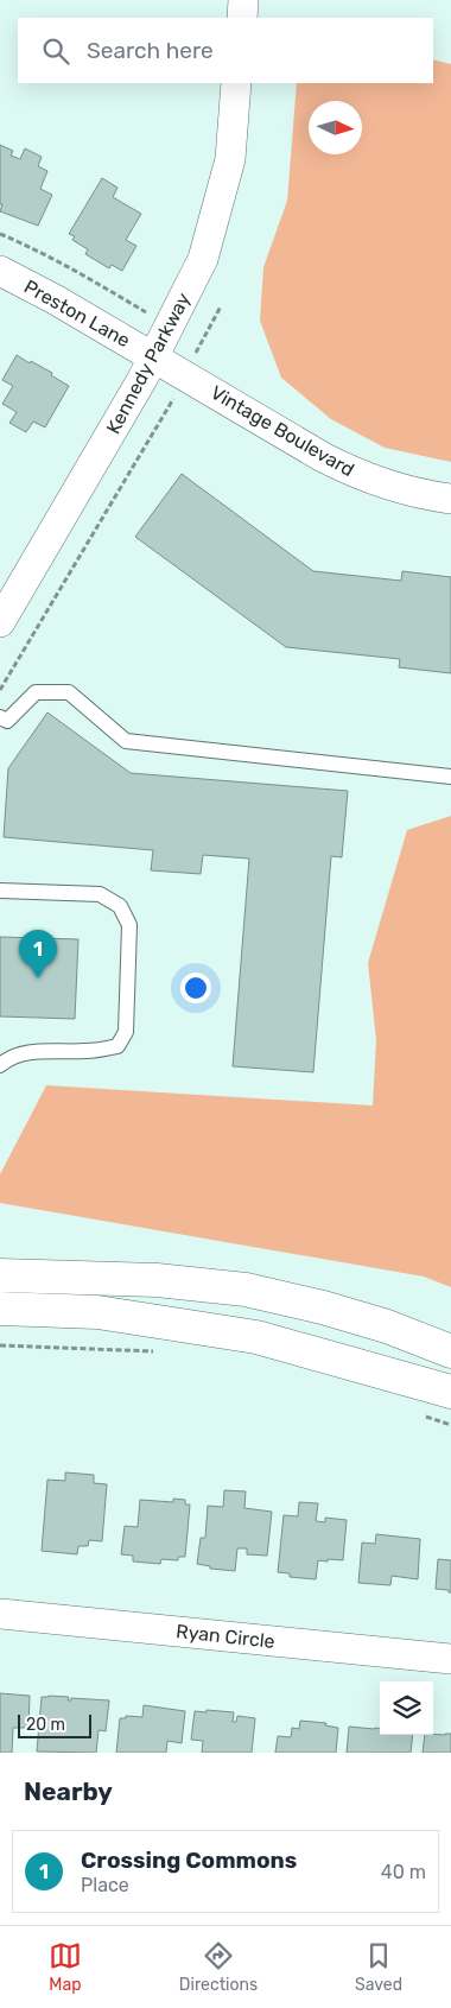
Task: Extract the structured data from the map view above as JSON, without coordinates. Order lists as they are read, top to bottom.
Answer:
{
  "streets": {
    "street": [
      "Preston Lane",
      "Kennedy Parkway",
      "Vintage Boulevard",
      "Ryan Circle"
    ]
  },
  "crossings": [
    ["Preston Lane", "Kennedy Parkway"],
    ["Preston Lane", "Vintage Boulevard"],
    ["Kennedy Parkway", "Vintage Boulevard"]
  ],
  "scale_bar": "20 m",
  "north": "right",
  "page": {
    "search": "Search here",
    "pins": "1",
    "scale": "20 m",
    "heading": "Nearby",
    "list": [
      {
        "mark": "1",
        "name": "Crossing Commons",
        "note": "Place",
        "value": "40 m"
      }
    ],
    "nav": ["Map", "Directions", "Saved"]
  }
}
